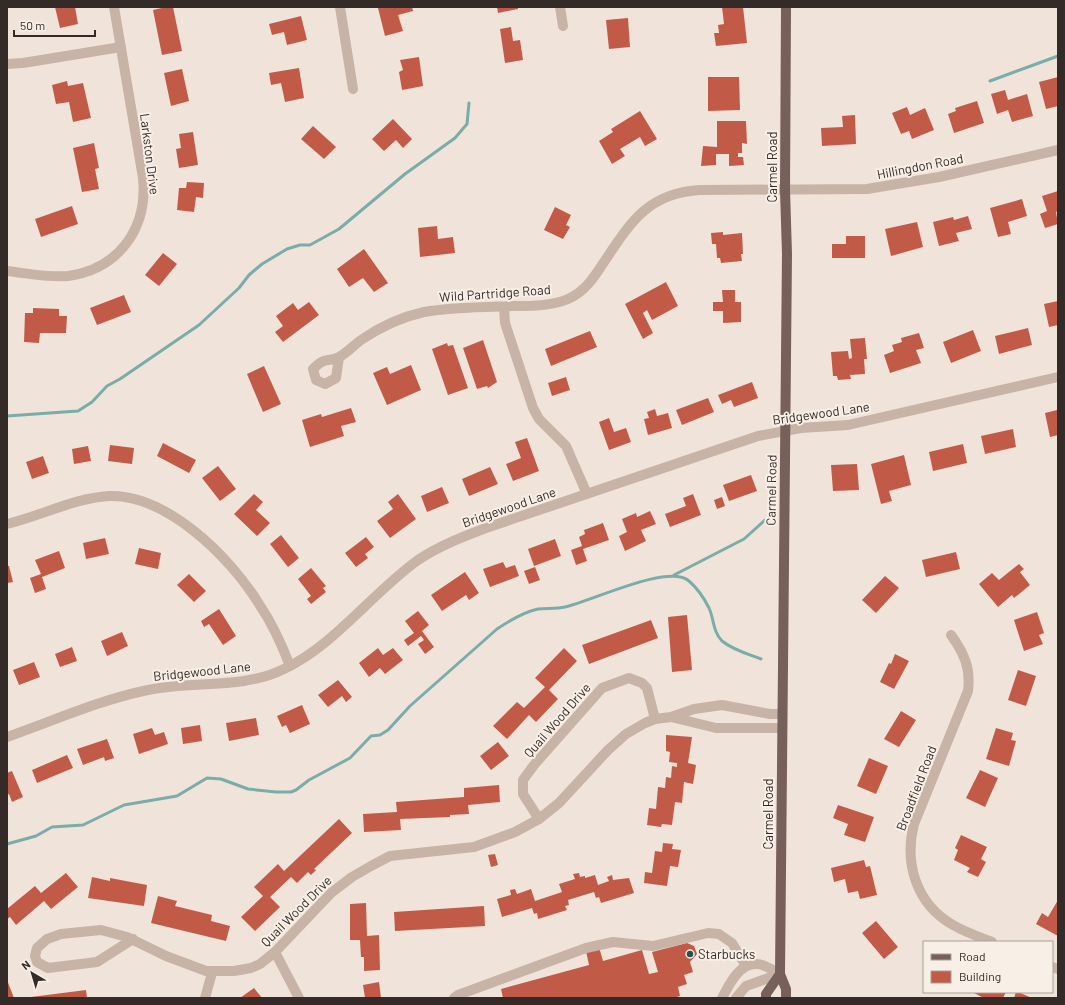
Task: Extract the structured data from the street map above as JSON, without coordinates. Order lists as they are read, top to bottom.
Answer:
{
  "streets": {
    "main road": ["Carmel Road"],
    "street": [
      "Larkston Drive",
      "Hillingdon Road",
      "Wild Partridge Road",
      "Bridgewood Lane",
      "Quail Wood Drive",
      "Broadfield Road"
    ]
  },
  "crossings": [
    ["Hillingdon Road", "Carmel Road"],
    ["Hillingdon Road", "Wild Partridge Road"],
    ["Carmel Road", "Wild Partridge Road"],
    ["Carmel Road", "Bridgewood Lane"],
    ["Carmel Road", "Quail Wood Drive"]
  ],
  "places": ["Starbucks"],
  "legend": ["Road", "Building"],
  "scale_bar": "50 m",
  "north": "top left"
}
